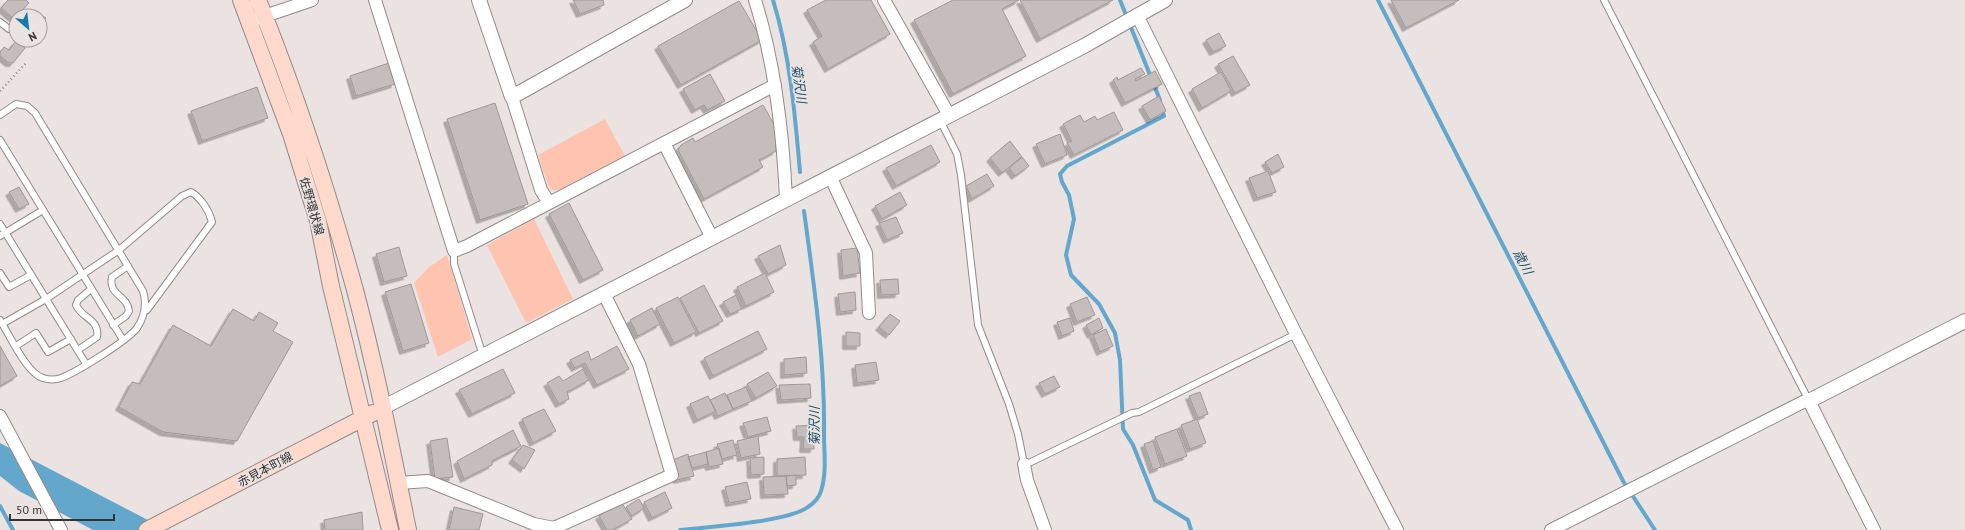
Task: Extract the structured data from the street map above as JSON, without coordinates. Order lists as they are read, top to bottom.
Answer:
{
  "streets": {
    "main road": ["佐野環状線", "赤見本町線"]
  },
  "crossings": [
    ["佐野環状線", "赤見本町線"]
  ],
  "water": ["菊沢川", "歳川"],
  "scale_bar": "50 m",
  "north": "bottom right"
}
